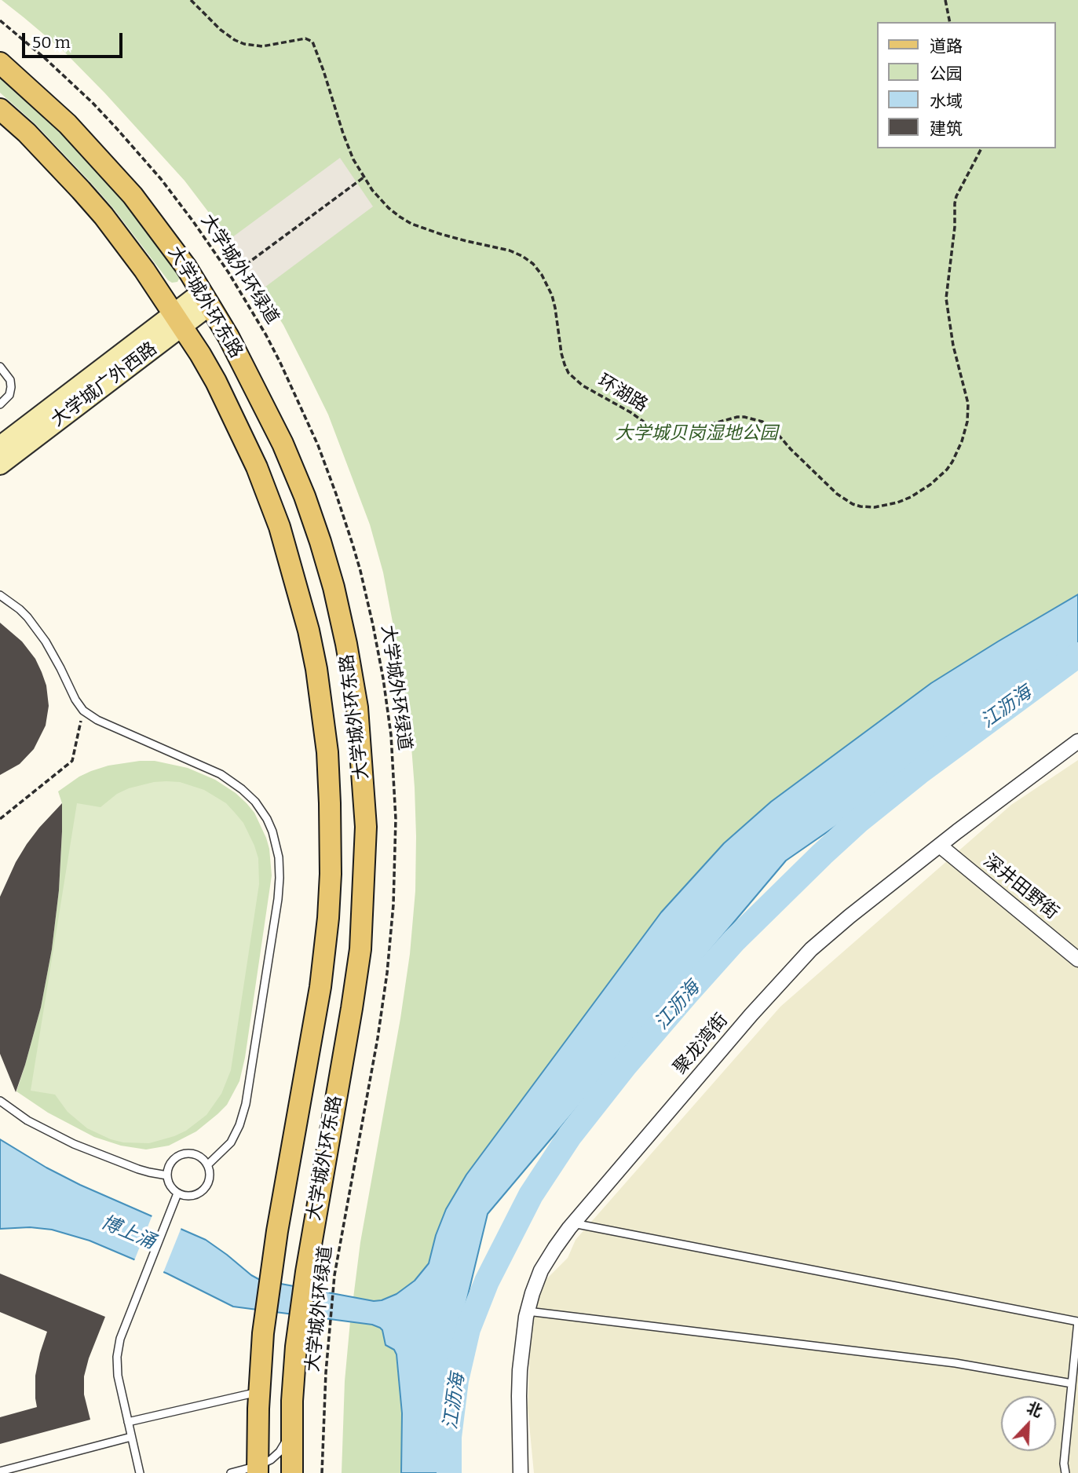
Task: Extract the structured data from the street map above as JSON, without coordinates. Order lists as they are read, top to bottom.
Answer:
{
  "streets": {
    "main road": ["大学城外环东路", "大学城广外西路"],
    "street": ["深井田野街", "聚龙湾街"],
    "path": ["大学城外环绿道", "环湖路"]
  },
  "crossings": [
    ["大学城外环东路", "大学城广外西路"],
    ["深井田野街", "聚龙湾街"]
  ],
  "water": ["江沥海", "博上涌"],
  "parks": ["大学城贝岗湿地公园"],
  "legend": [
    "道路",
    "公园",
    "水域",
    "建筑"
  ],
  "scale_bar": "50 m",
  "north": "top right"
}
